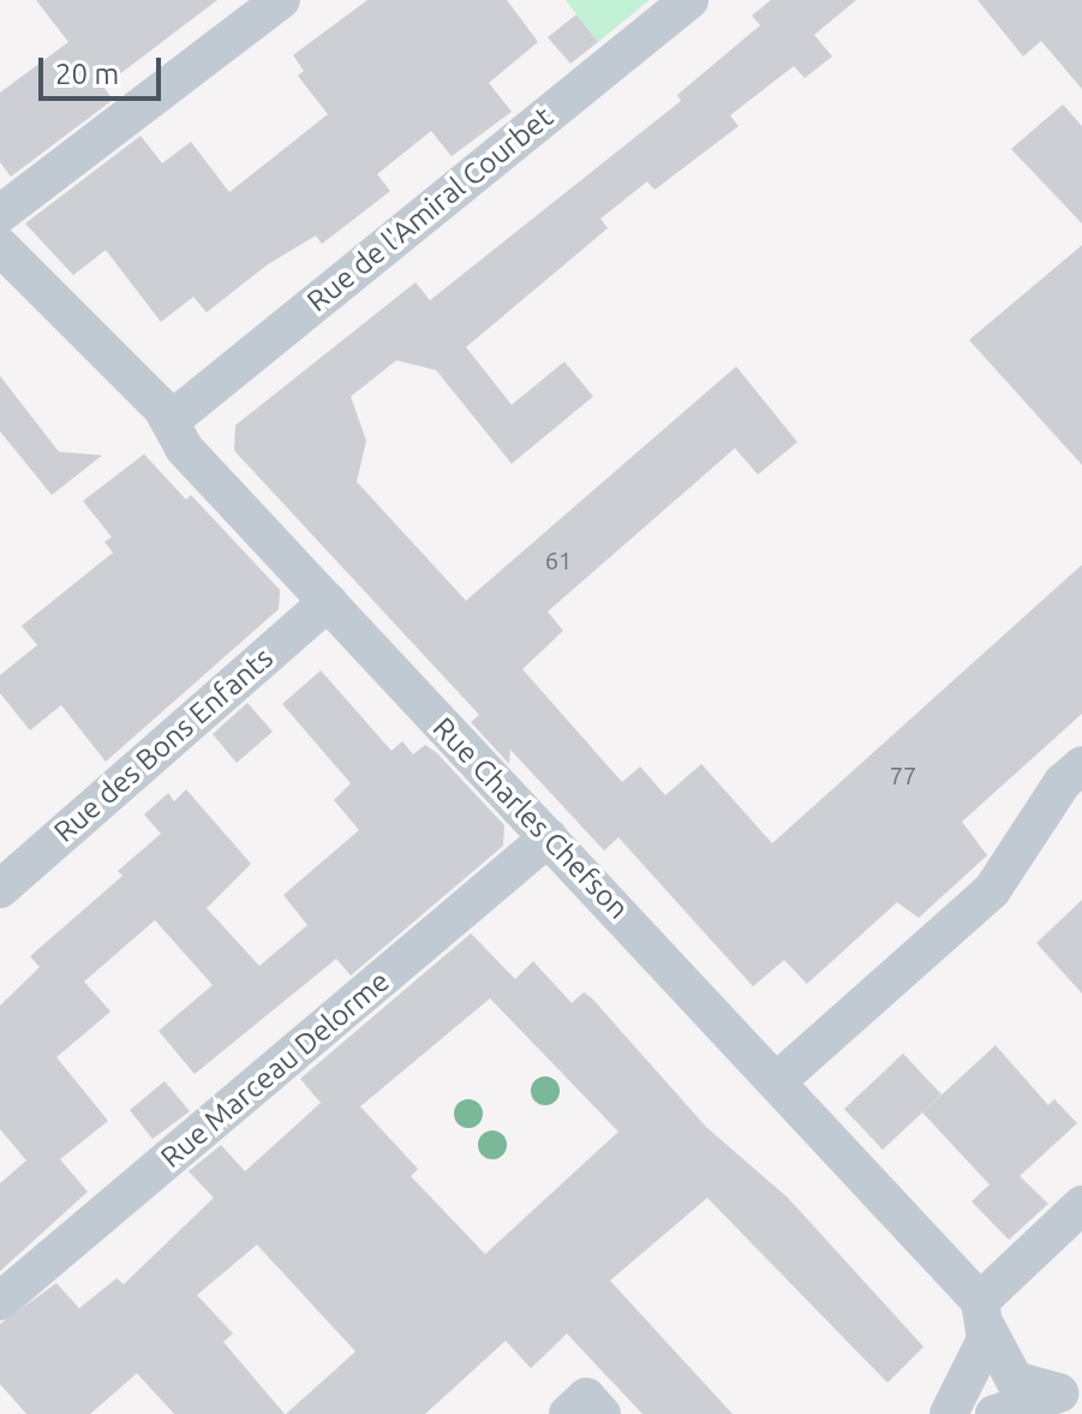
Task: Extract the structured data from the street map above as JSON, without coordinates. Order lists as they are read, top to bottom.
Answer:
{
  "streets": {
    "street": [
      "Rue de l'Amiral Courbet",
      "Rue des Bons Enfants",
      "Rue Charles Chefson",
      "Rue Marceau Delorme"
    ]
  },
  "crossings": [
    ["Rue de l'Amiral Courbet", "Rue Charles Chefson"],
    ["Rue des Bons Enfants", "Rue Charles Chefson"],
    ["Rue Charles Chefson", "Rue Marceau Delorme"]
  ],
  "house_numbers": ["61", "77"],
  "scale_bar": "20 m"
}
